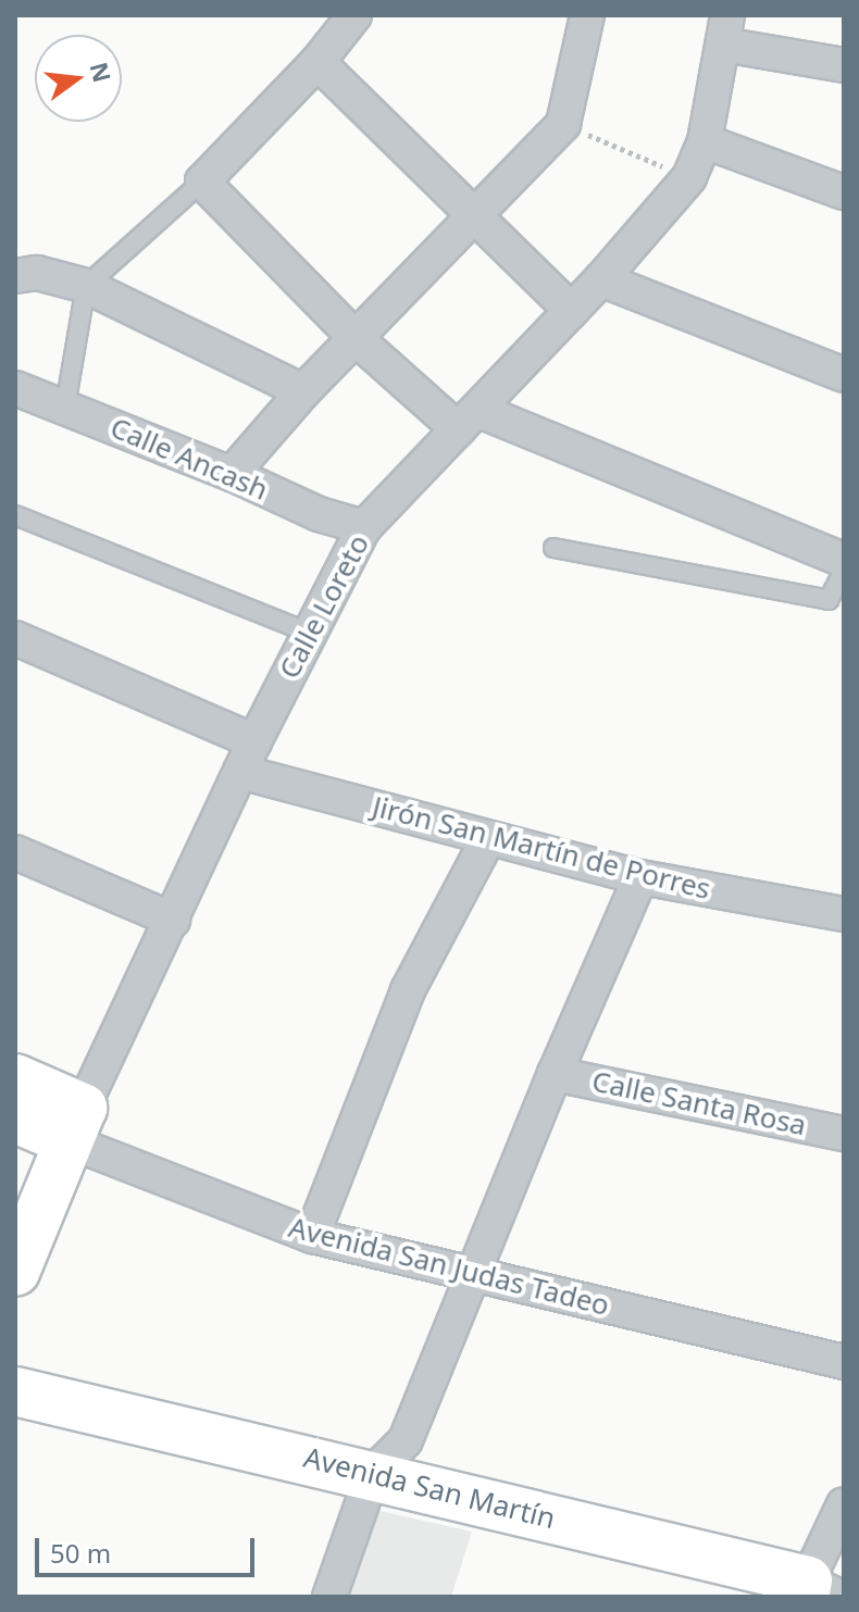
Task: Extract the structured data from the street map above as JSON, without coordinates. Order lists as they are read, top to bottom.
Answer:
{
  "streets": {
    "street": [
      "Calle Ancash",
      "Calle Loreto",
      "Jirón San Martín de Porres",
      "Calle Santa Rosa",
      "Avenida San Judas Tadeo",
      "Avenida San Martín"
    ]
  },
  "crossings": [
    ["Calle Ancash", "Calle Loreto"],
    ["Calle Loreto", "Jirón San Martín de Porres"],
    ["Calle Loreto", "Avenida San Judas Tadeo"]
  ],
  "scale_bar": "50 m",
  "north": "right"
}
